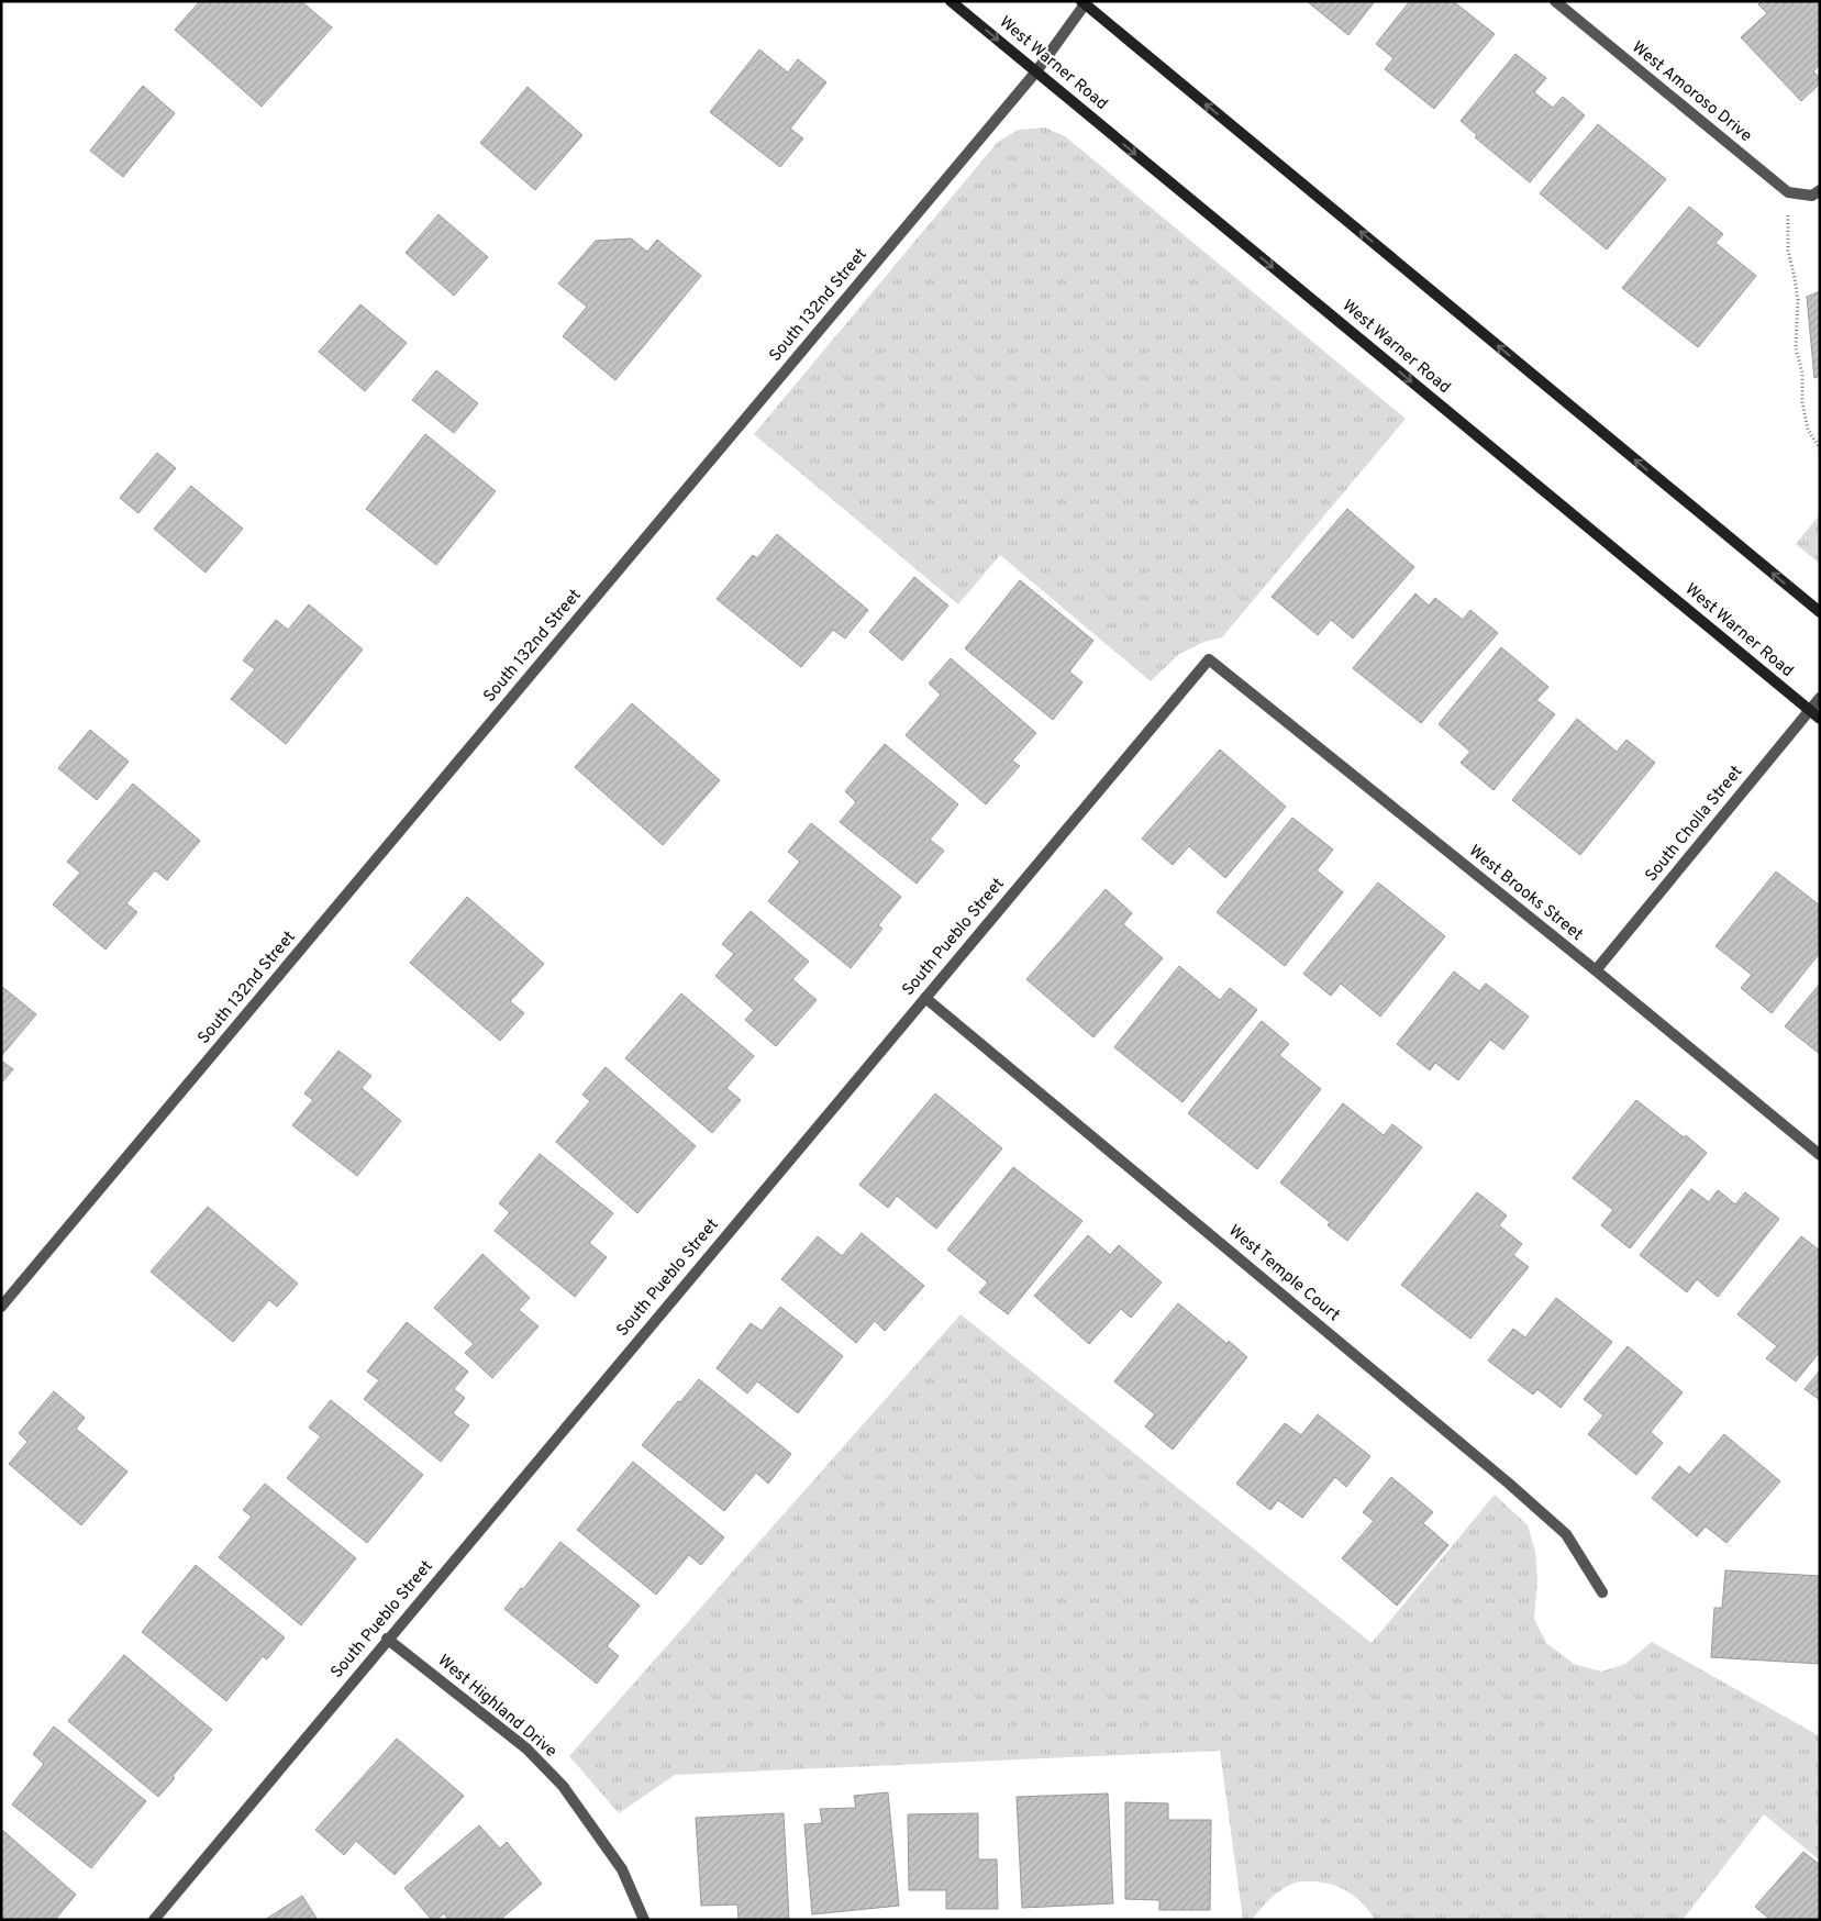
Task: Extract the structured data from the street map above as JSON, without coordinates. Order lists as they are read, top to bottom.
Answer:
{
  "streets": {
    "main road": ["West Warner Road"],
    "street": [
      "West Amoroso Drive",
      "South 132nd Street",
      "South Cholla Street",
      "West Brooks Street",
      "South Pueblo Street",
      "West Temple Court",
      "West Highland Drive"
    ]
  },
  "crossings": [
    ["West Warner Road", "South 132nd Street"],
    ["West Warner Road", "South Cholla Street"],
    ["South Cholla Street", "West Brooks Street"],
    ["West Brooks Street", "South Pueblo Street"],
    ["South Pueblo Street", "West Temple Court"],
    ["South Pueblo Street", "West Highland Drive"]
  ]
}
